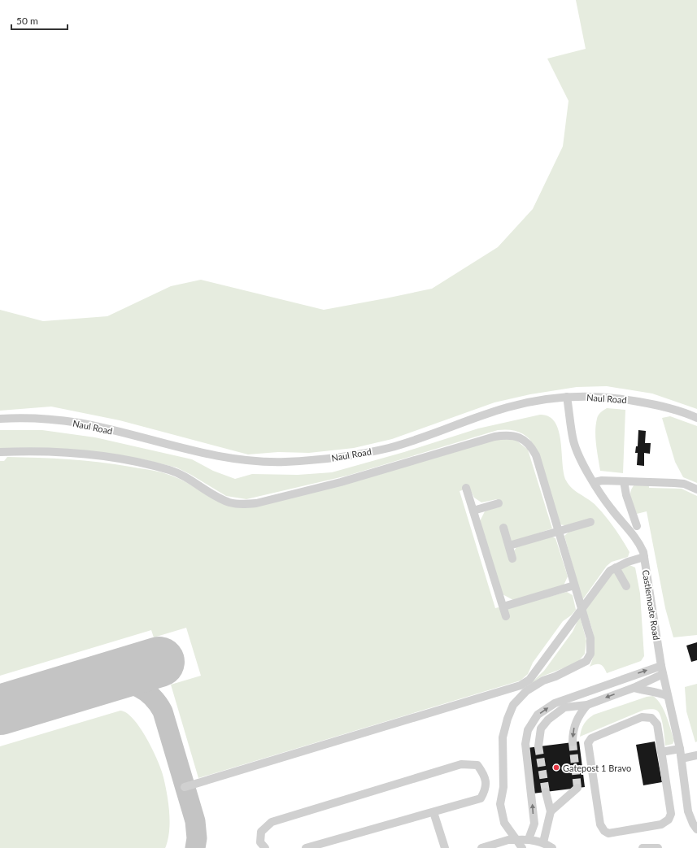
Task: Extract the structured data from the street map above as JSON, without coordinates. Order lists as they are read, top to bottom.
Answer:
{
  "streets": {
    "street": ["Naul Road", "Castlemoate Road"]
  },
  "crossings": [
    ["Naul Road", "Castlemoate Road"]
  ],
  "places": ["Gatepost 1 Bravo"],
  "scale_bar": "50 m"
}
